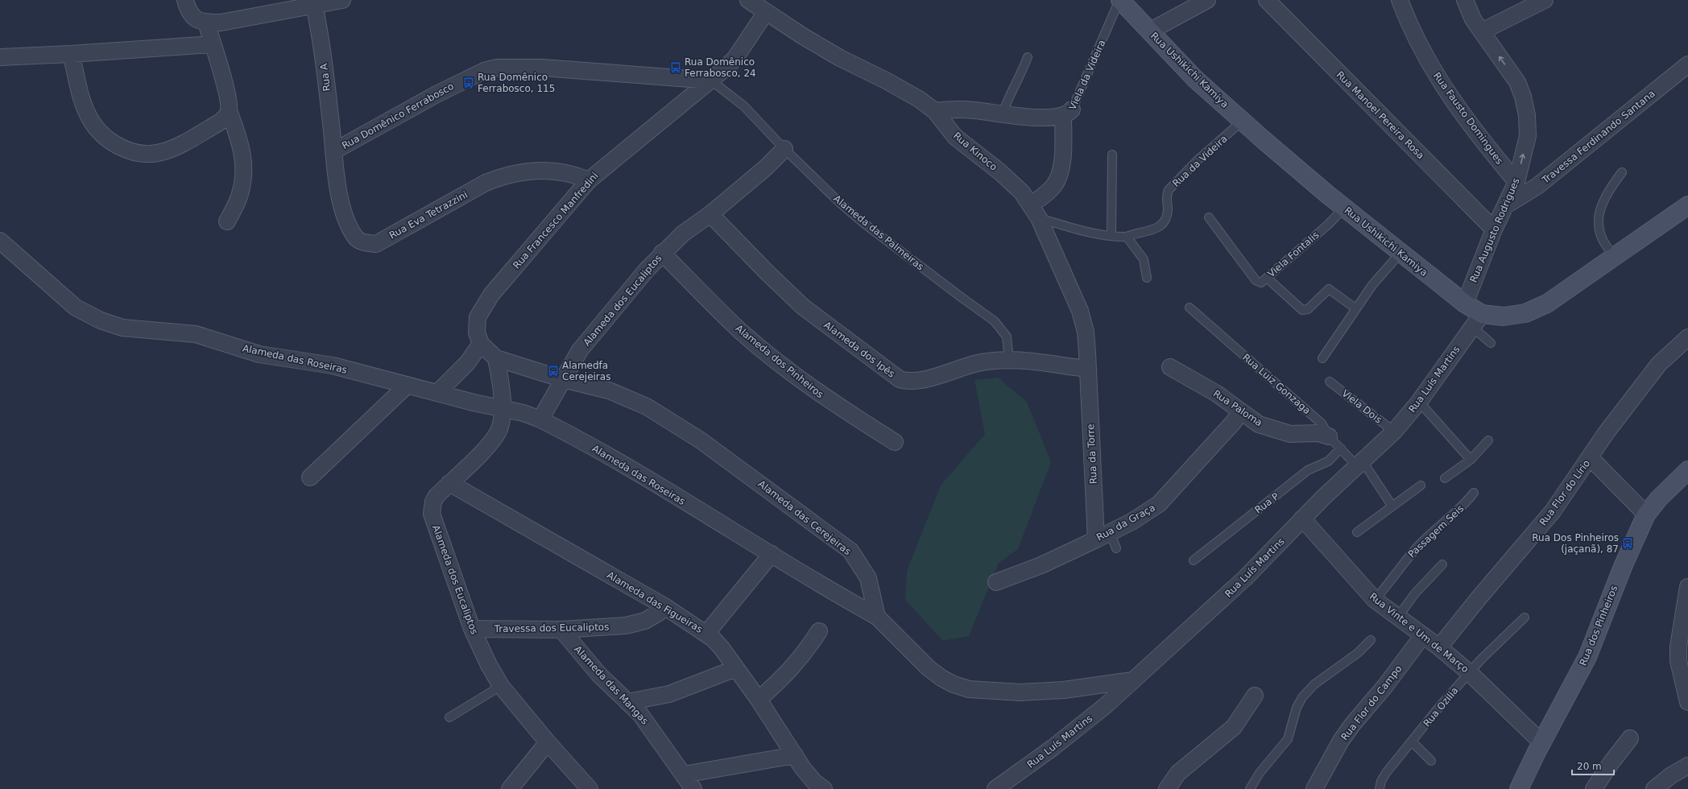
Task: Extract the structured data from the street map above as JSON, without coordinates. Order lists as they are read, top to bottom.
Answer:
{
  "streets": {
    "main road": ["Rua Ushikichi Kamiya", "Rua dos Pinheiros"],
    "street": [
      "Viela da Videira",
      "Rua A",
      "Rua Manoel Pereira Rosa",
      "Rua Domênico Ferrabosco",
      "Rua Fausto Domingues",
      "Travessa Ferdinando Santana",
      "Rua Kinoco",
      "Rua Eva Tetrazzini",
      "Rua Francesco Manfredini",
      "Rua Augusto Rodrigues",
      "Alameda dos Eucaliptos",
      "Alameda dos Ipês",
      "Alameda das Roseiras",
      "Alameda dos Pinheiros",
      "Rua Luís Martins",
      "Rua Paloma",
      "Rua da Torre",
      "Rua Flor do Lírio",
      "Alameda das Cerejeiras",
      "Rua da Graça",
      "Alameda das Figueiras",
      "Travessa dos Eucaliptos",
      "Rua Vinte e Um de Março",
      "Alameda das Mangas",
      "Rua Flor do Campo"
    ],
    "lane": [
      "Rua da Videira",
      "Alameda das Palmeiras",
      "Viela Fontalis",
      "Rua Luiz Gonzaga",
      "Viela Dois",
      "Rua P",
      "Passagem Seis",
      "Rua Ozilia"
    ]
  },
  "crossings": [
    ["Rua Ushikichi Kamiya", "Viela da Videira"],
    ["Rua Ushikichi Kamiya", "Rua da Videira"],
    ["Rua Ushikichi Kamiya", "Rua Augusto Rodrigues"],
    ["Rua Ushikichi Kamiya", "Viela Fontalis"],
    ["Rua Ushikichi Kamiya", "Rua Luís Martins"],
    ["Viela da Videira", "Rua Kinoco"],
    ["Rua A", "Rua Domênico Ferrabosco"],
    ["Rua A", "Rua Eva Tetrazzini"],
    ["Rua Manoel Pereira Rosa", "Rua Augusto Rodrigues"],
    ["Rua Domênico Ferrabosco", "Rua Eva Tetrazzini"],
    ["Rua Domênico Ferrabosco", "Rua Francesco Manfredini"],
    ["Rua Domênico Ferrabosco", "Alameda das Palmeiras"],
    ["Rua Fausto Domingues", "Rua Augusto Rodrigues"],
    ["Travessa Ferdinando Santana", "Rua Augusto Rodrigues"],
    ["Rua Kinoco", "Alameda dos Ipês"],
    ["Rua Kinoco", "Rua da Torre"],
    ["Rua Eva Tetrazzini", "Rua Francesco Manfredini"],
    ["Rua Francesco Manfredini", "Alameda das Palmeiras"],
    ["Rua Francesco Manfredini", "Alameda das Cerejeiras"],
    ["Alameda das Palmeiras", "Alameda dos Eucaliptos"],
    ["Alameda das Palmeiras", "Alameda dos Ipês"],
    ["Alameda dos Eucaliptos", "Alameda dos Ipês"],
    ["Alameda dos Eucaliptos", "Alameda das Roseiras"],
    ["Alameda dos Eucaliptos", "Alameda dos Pinheiros"],
    ["Alameda dos Eucaliptos", "Alameda das Cerejeiras"],
    ["Alameda dos Eucaliptos", "Alameda das Figueiras"],
    ["Alameda dos Eucaliptos", "Travessa dos Eucaliptos"],
    ["Alameda dos Ipês", "Rua da Torre"],
    ["Alameda das Roseiras", "Alameda das Cerejeiras"],
    ["Rua Luís Martins", "Rua Luiz Gonzaga"],
    ["Rua Luís Martins", "Viela Dois"],
    ["Rua Luís Martins", "Rua Vinte e Um de Março"],
    ["Rua Luiz Gonzaga", "Rua Paloma"],
    ["Rua Luiz Gonzaga", "Rua P"],
    ["Rua Paloma", "Rua da Graça"],
    ["Rua da Torre", "Rua da Graça"],
    ["Rua Flor do Lírio", "Rua Vinte e Um de Março"],
    ["Passagem Seis", "Rua Vinte e Um de Março"],
    ["Alameda das Figueiras", "Travessa dos Eucaliptos"],
    ["Rua dos Pinheiros", "Rua Vinte e Um de Março"],
    ["Travessa dos Eucaliptos", "Alameda das Mangas"],
    ["Rua Vinte e Um de Março", "Rua Flor do Campo"],
    ["Rua Vinte e Um de Março", "Rua Ozilia"]
  ],
  "one_way": ["Rua Augusto Rodrigues"],
  "places": {
    "bus stop": [
      "Rua Domênico Ferrabosco, 24",
      "Rua Domênico Ferrabosco, 115",
      "Alamedfa Cerejeiras",
      "Rua Dos Pinheiros (jaçanã), 87"
    ]
  },
  "scale_bar": "20 m"
}
